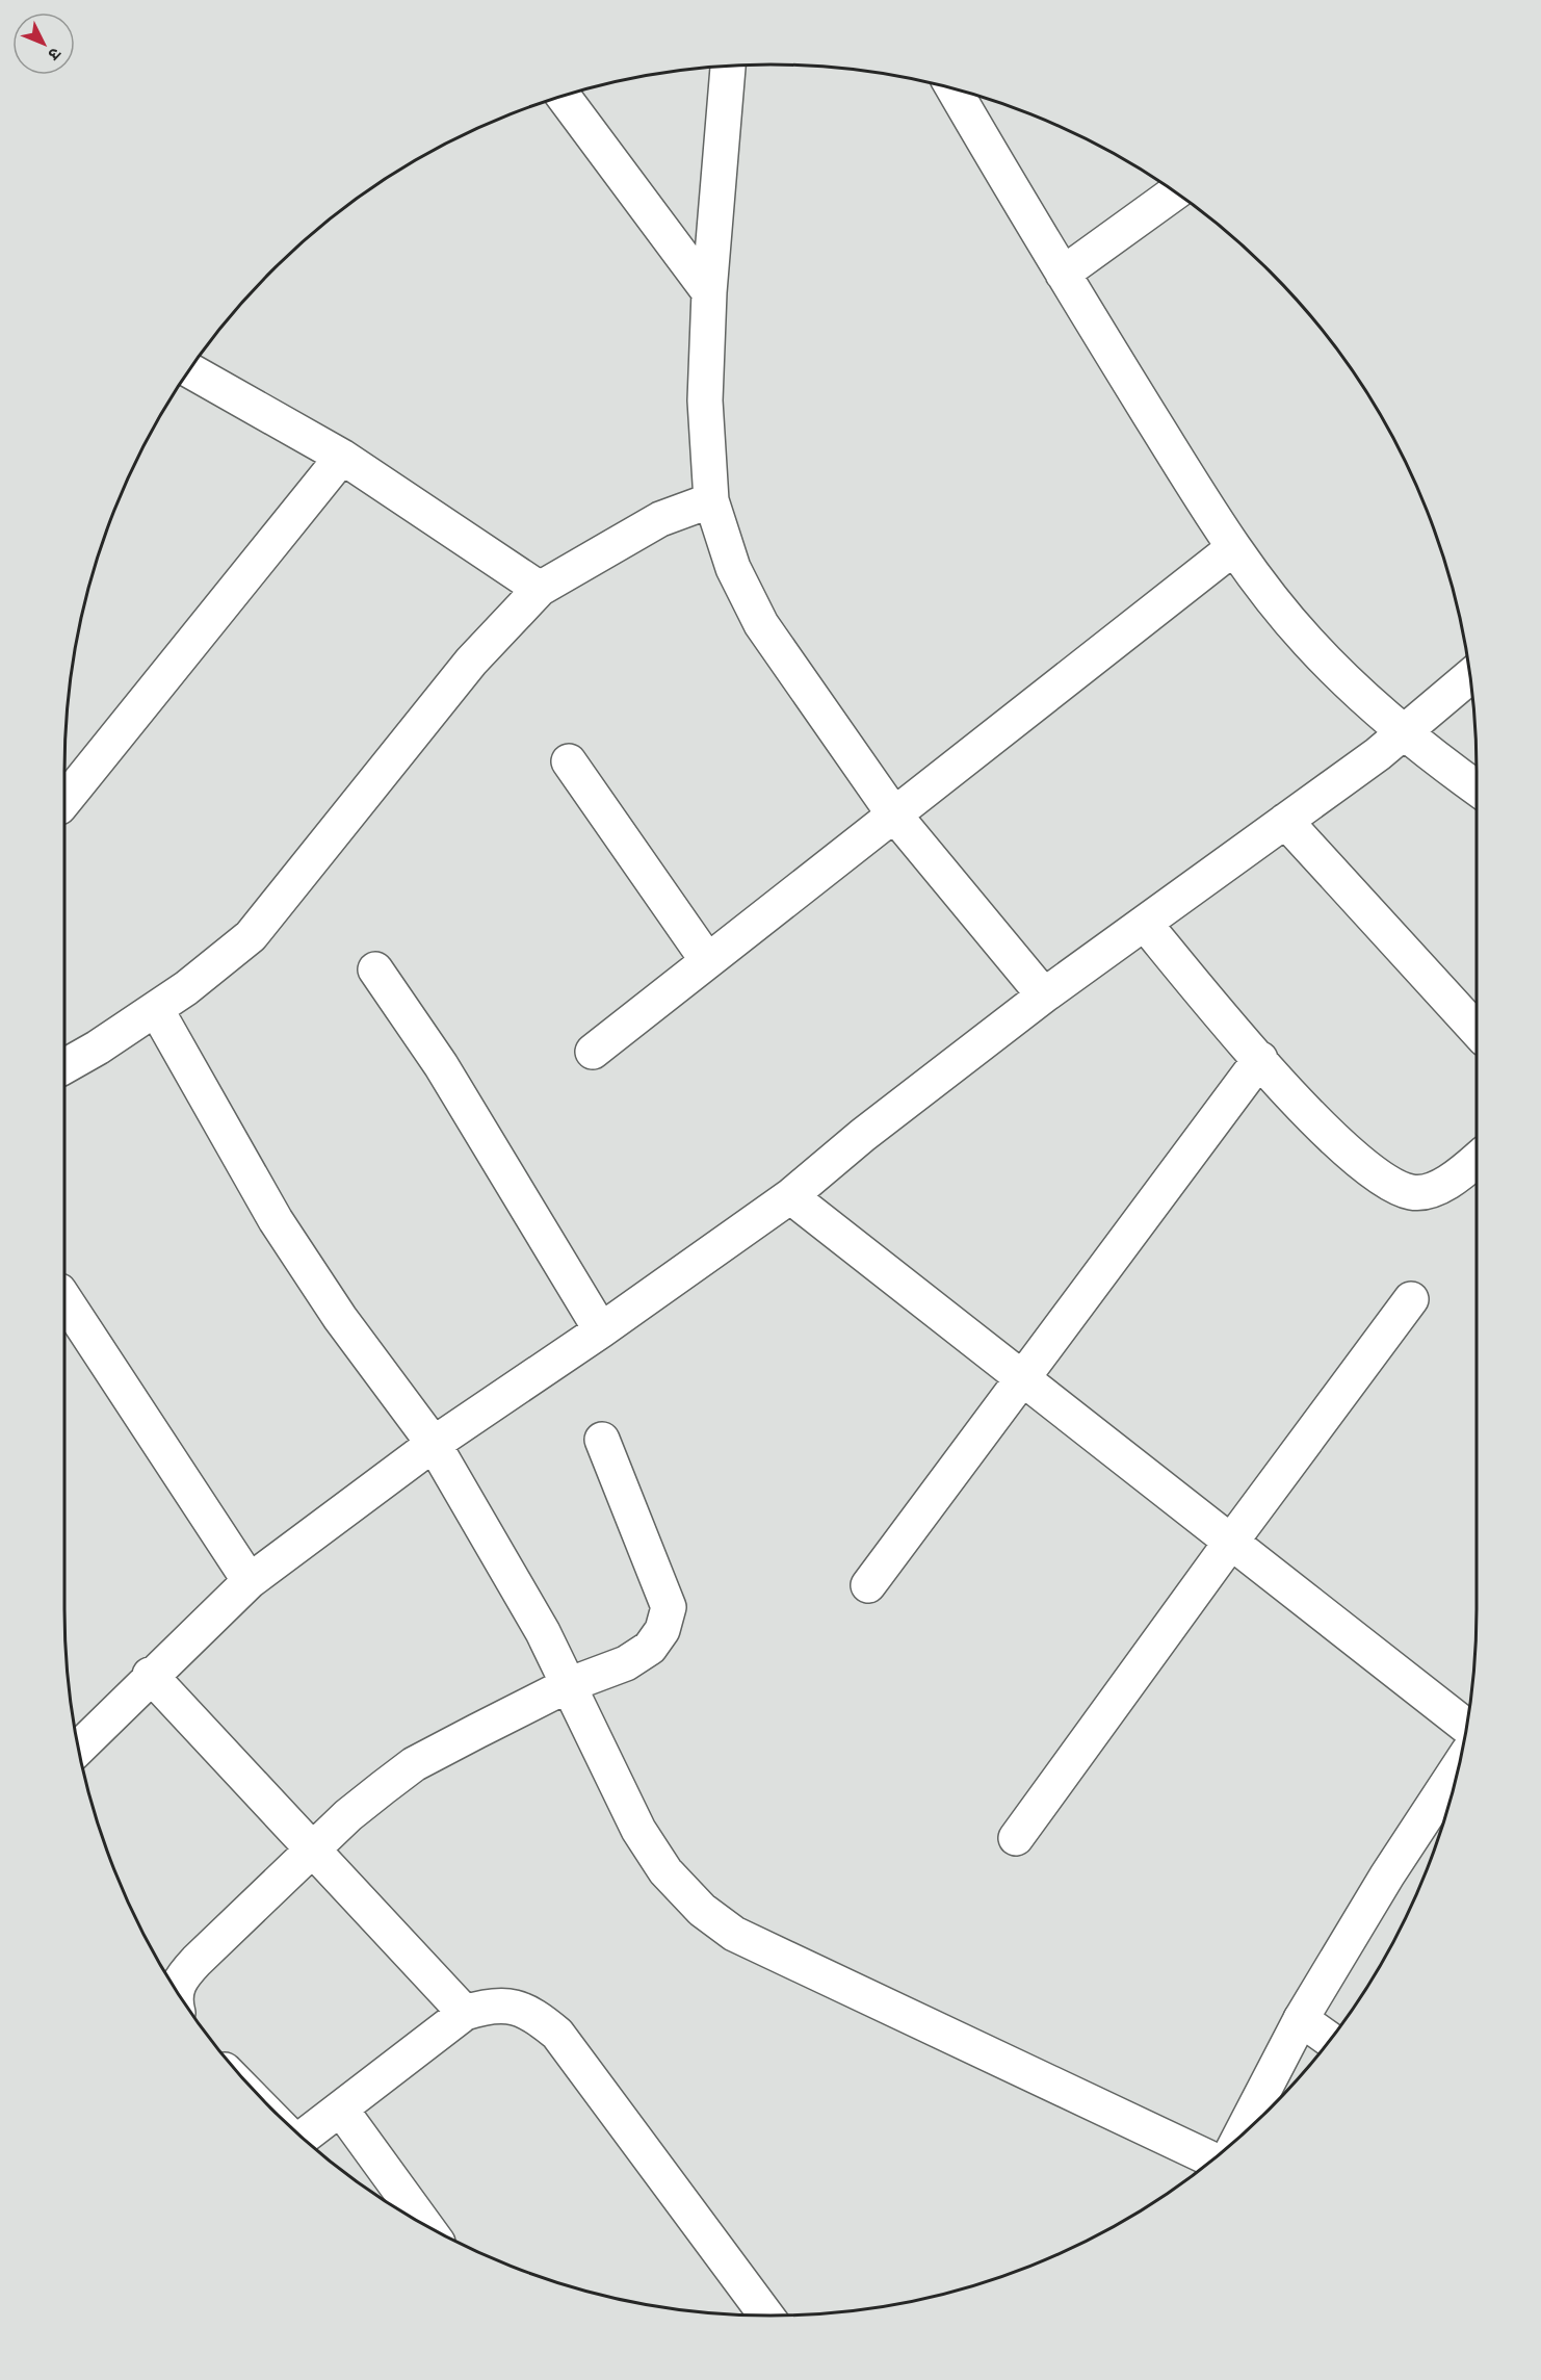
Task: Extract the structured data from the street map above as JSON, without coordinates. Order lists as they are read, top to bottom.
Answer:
{
  "north": "bottom right"
}
